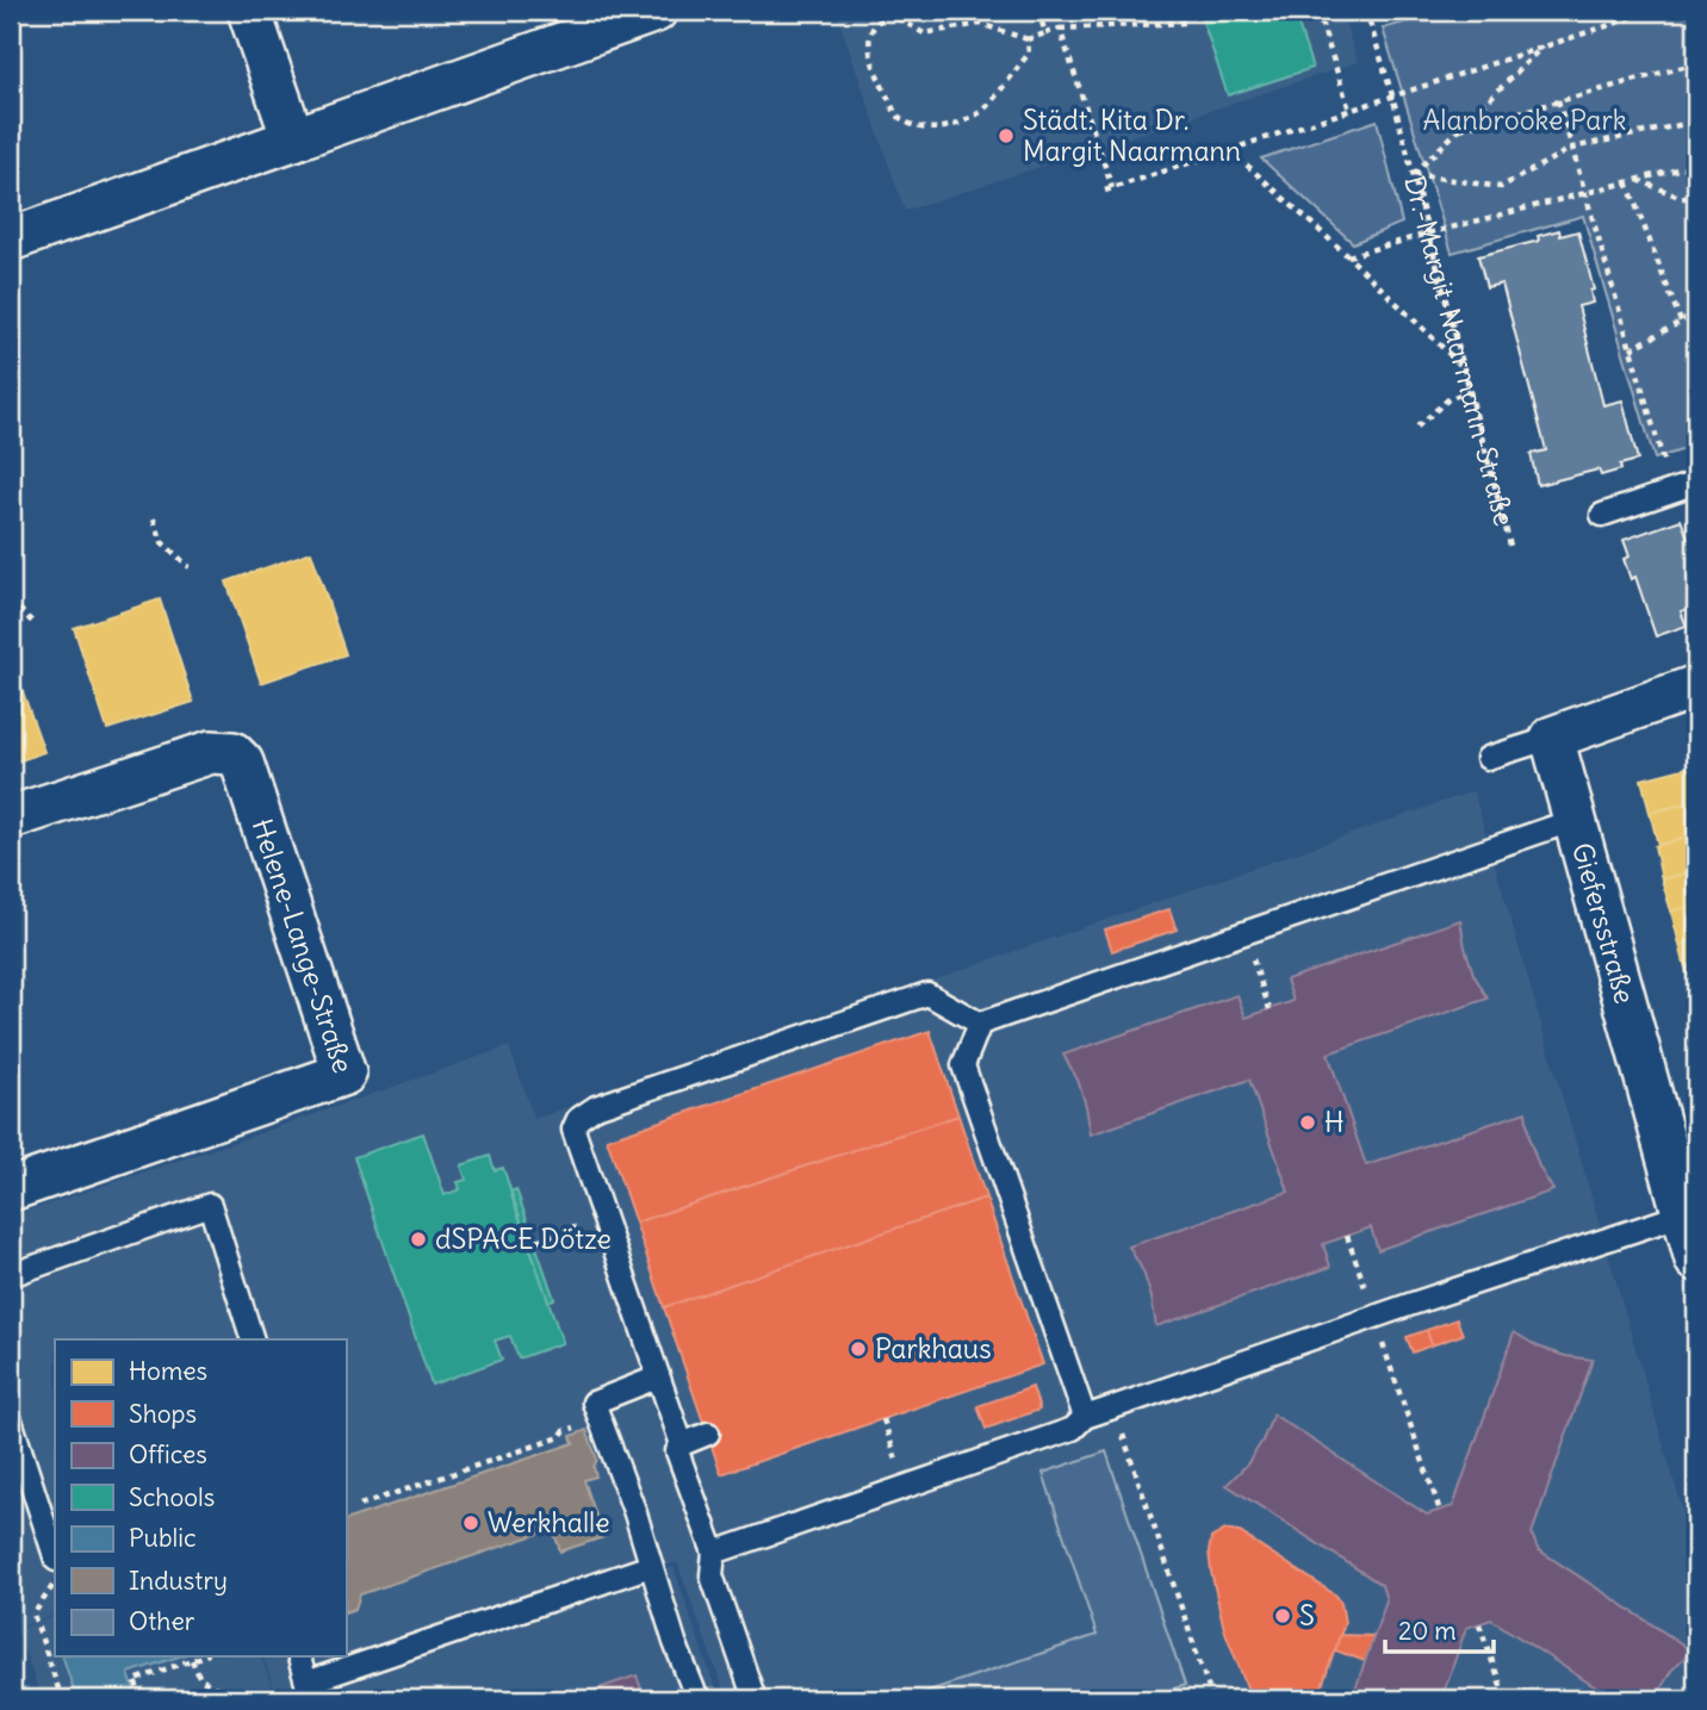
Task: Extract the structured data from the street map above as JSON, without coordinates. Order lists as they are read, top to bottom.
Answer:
{
  "streets": {
    "street": ["Giefersstraße", "Helene-Lange-Straße"],
    "path": ["Dr.-Margit-Naarmann-Straße"]
  },
  "parks": ["Alanbrooke Park"],
  "places": [
    "Städt. Kita Dr. Margit Naarmann",
    "H",
    "dSPACE Dötze",
    "Parkhaus",
    "Werkhalle",
    "S"
  ],
  "legend": [
    "Homes",
    "Shops",
    "Offices",
    "Schools",
    "Public",
    "Industry",
    "Other"
  ],
  "scale_bar": "20 m"
}
